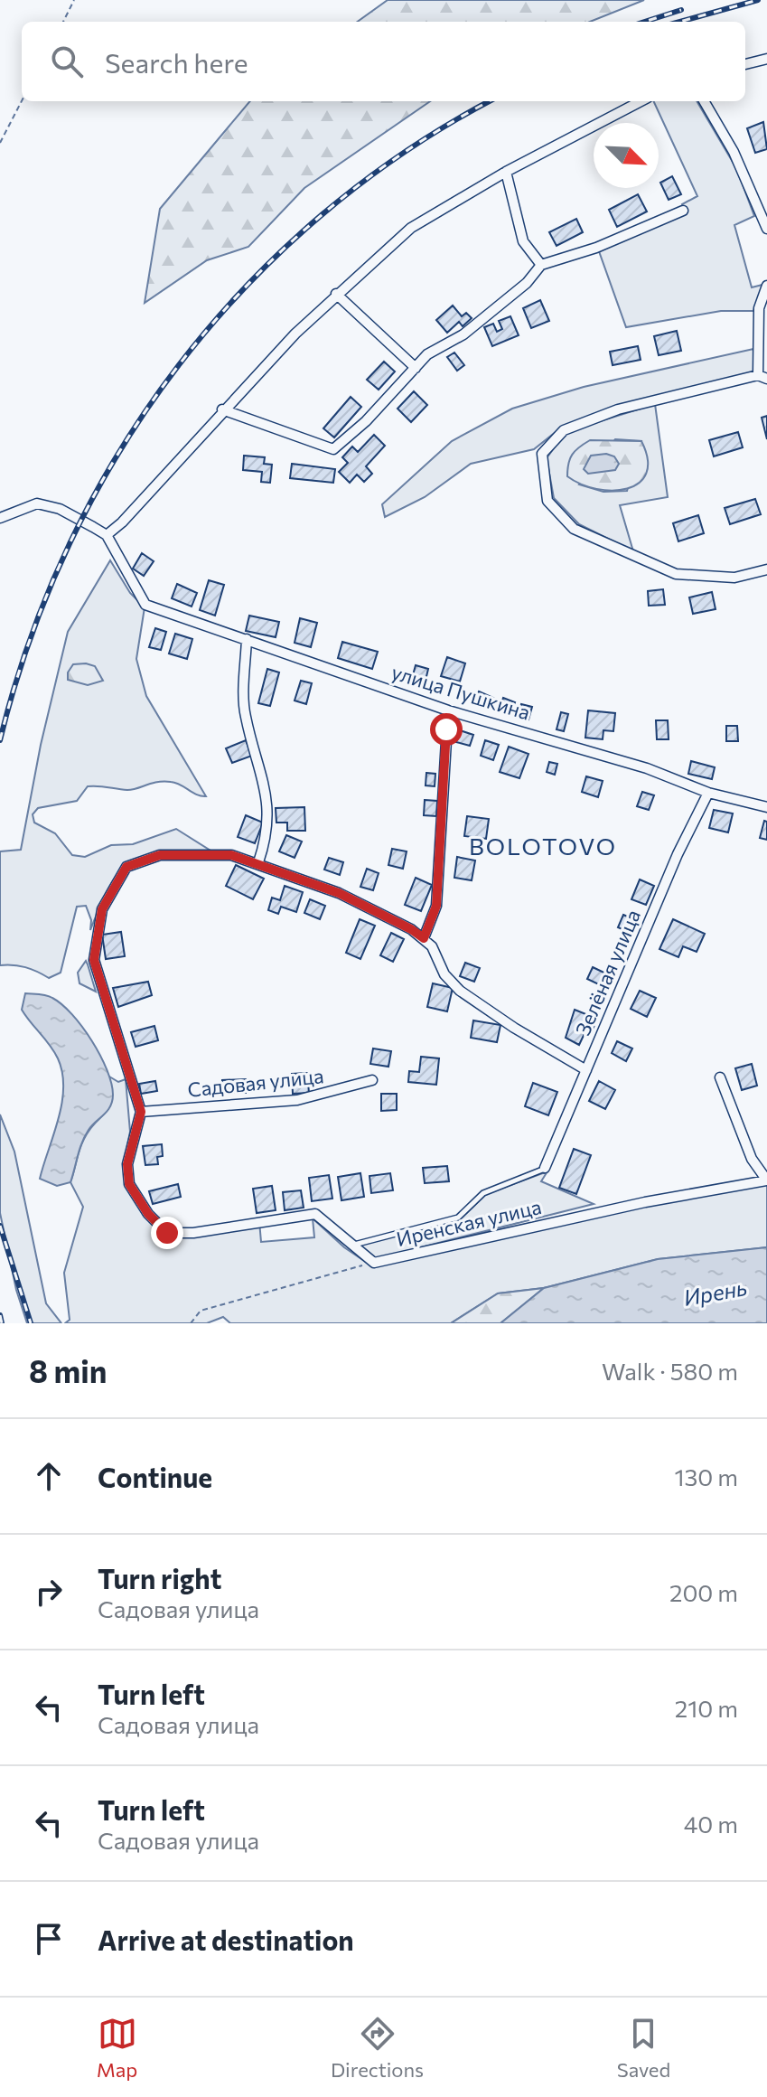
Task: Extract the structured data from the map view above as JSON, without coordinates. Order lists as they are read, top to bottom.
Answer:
{
  "streets": {
    "street": [
      "улица Пушкина",
      "Зелёная улица",
      "Садовая улица",
      "Иренская улица"
    ]
  },
  "crossings": [
    ["улица Пушкина", "Зелёная улица"],
    ["Садовая улица", "Иренская улица"]
  ],
  "districts": ["BOLOTOVO"],
  "water": ["Ирень"],
  "north": "bottom right",
  "page": {
    "search": "Search here",
    "heading": ["8 min", "Walk · 580 m"],
    "list": [
      ["Continue", "130 m"],
      ["Turn right", "Садовая улица", "200 m"],
      ["Turn left", "Садовая улица", "210 m"],
      ["Turn left", "Садовая улица", "40 m"],
      "Arrive at destination"
    ],
    "nav": ["Map", "Directions", "Saved"]
  }
}
